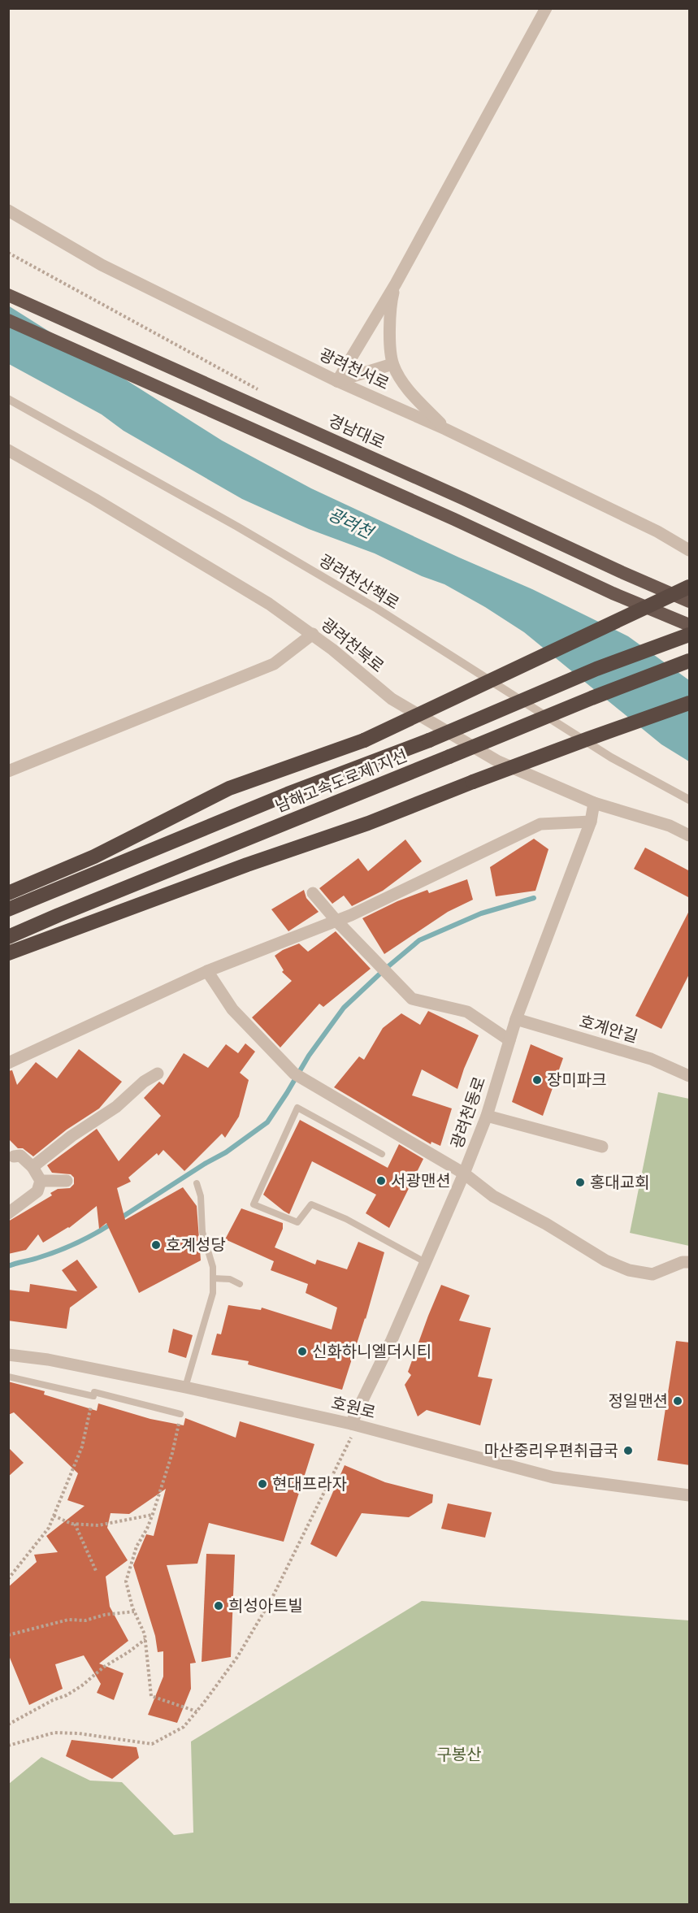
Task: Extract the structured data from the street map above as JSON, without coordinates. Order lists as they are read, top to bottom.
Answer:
{
  "streets": {
    "highway": ["경남대로", "남해고속도로제1지선"],
    "street": [
      "광려천서로",
      "광려천산책로",
      "광려천북로",
      "호계안길",
      "광려천동로",
      "호원로"
    ]
  },
  "crossings": [
    ["광려천북로", "광려천동로"],
    ["호계안길", "광려천동로"],
    ["광려천동로", "호원로"]
  ],
  "water": ["광려천"],
  "parks": ["구봉산"],
  "places": [
    "장미파크",
    "서광맨션",
    "홍대교회",
    "호계성당",
    "신화하니엘더시티",
    "정일맨션",
    "마산중리우편취급국",
    "현대프라자",
    "희성아트빌"
  ]
}
